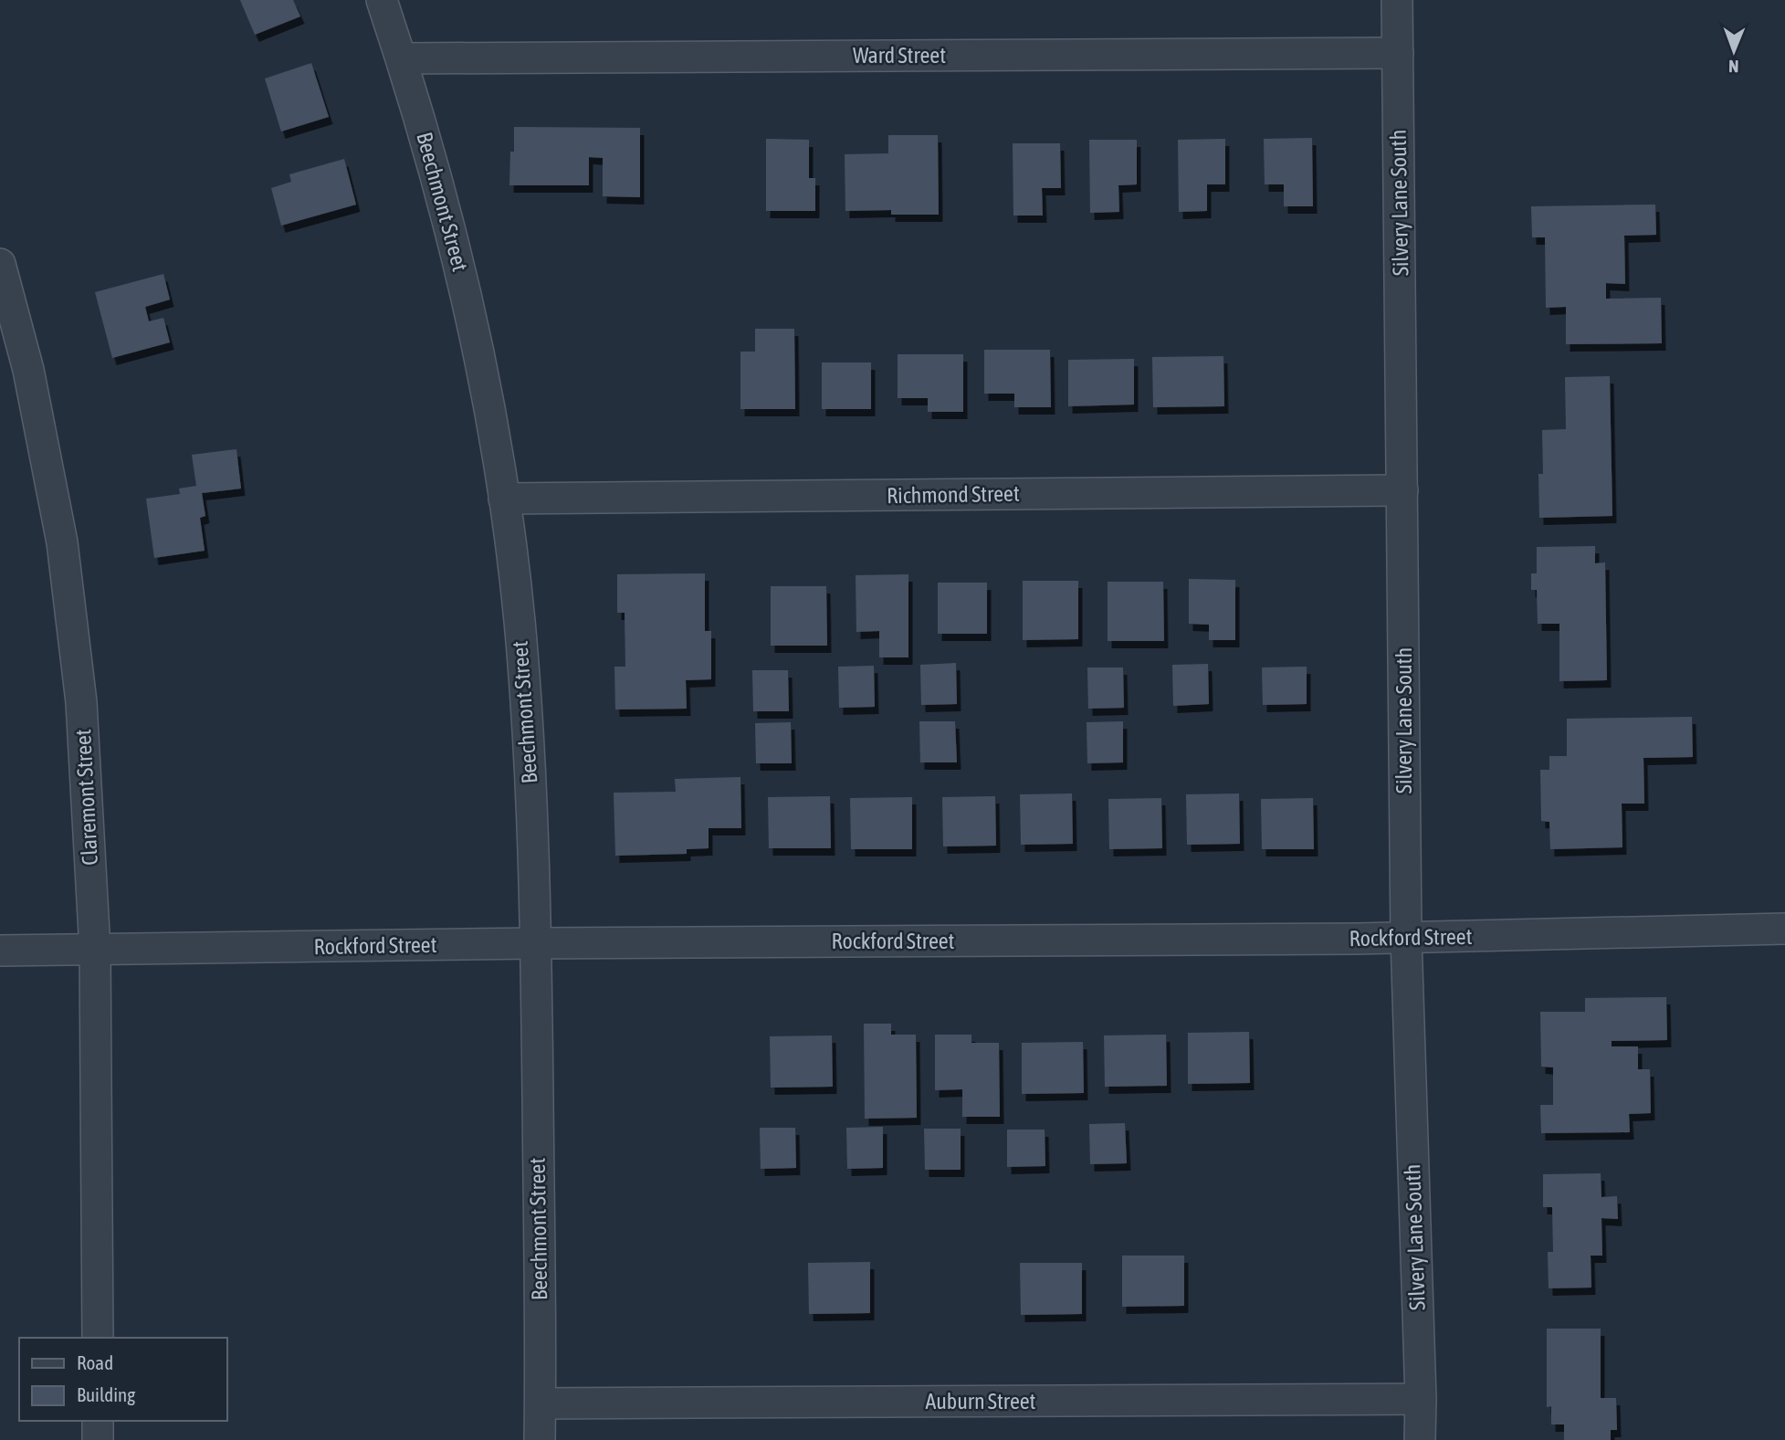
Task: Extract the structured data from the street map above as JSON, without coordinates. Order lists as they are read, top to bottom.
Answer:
{
  "streets": {
    "street": [
      "Ward Street",
      "Beechmont Street",
      "Silvery Lane South",
      "Richmond Street",
      "Claremont Street",
      "Rockford Street",
      "Auburn Street"
    ]
  },
  "crossings": [
    ["Ward Street", "Beechmont Street"],
    ["Ward Street", "Silvery Lane South"],
    ["Beechmont Street", "Richmond Street"],
    ["Beechmont Street", "Rockford Street"],
    ["Beechmont Street", "Auburn Street"],
    ["Silvery Lane South", "Richmond Street"],
    ["Silvery Lane South", "Rockford Street"],
    ["Silvery Lane South", "Auburn Street"],
    ["Claremont Street", "Rockford Street"]
  ],
  "legend": ["Road", "Building"],
  "north": "bottom"
}
